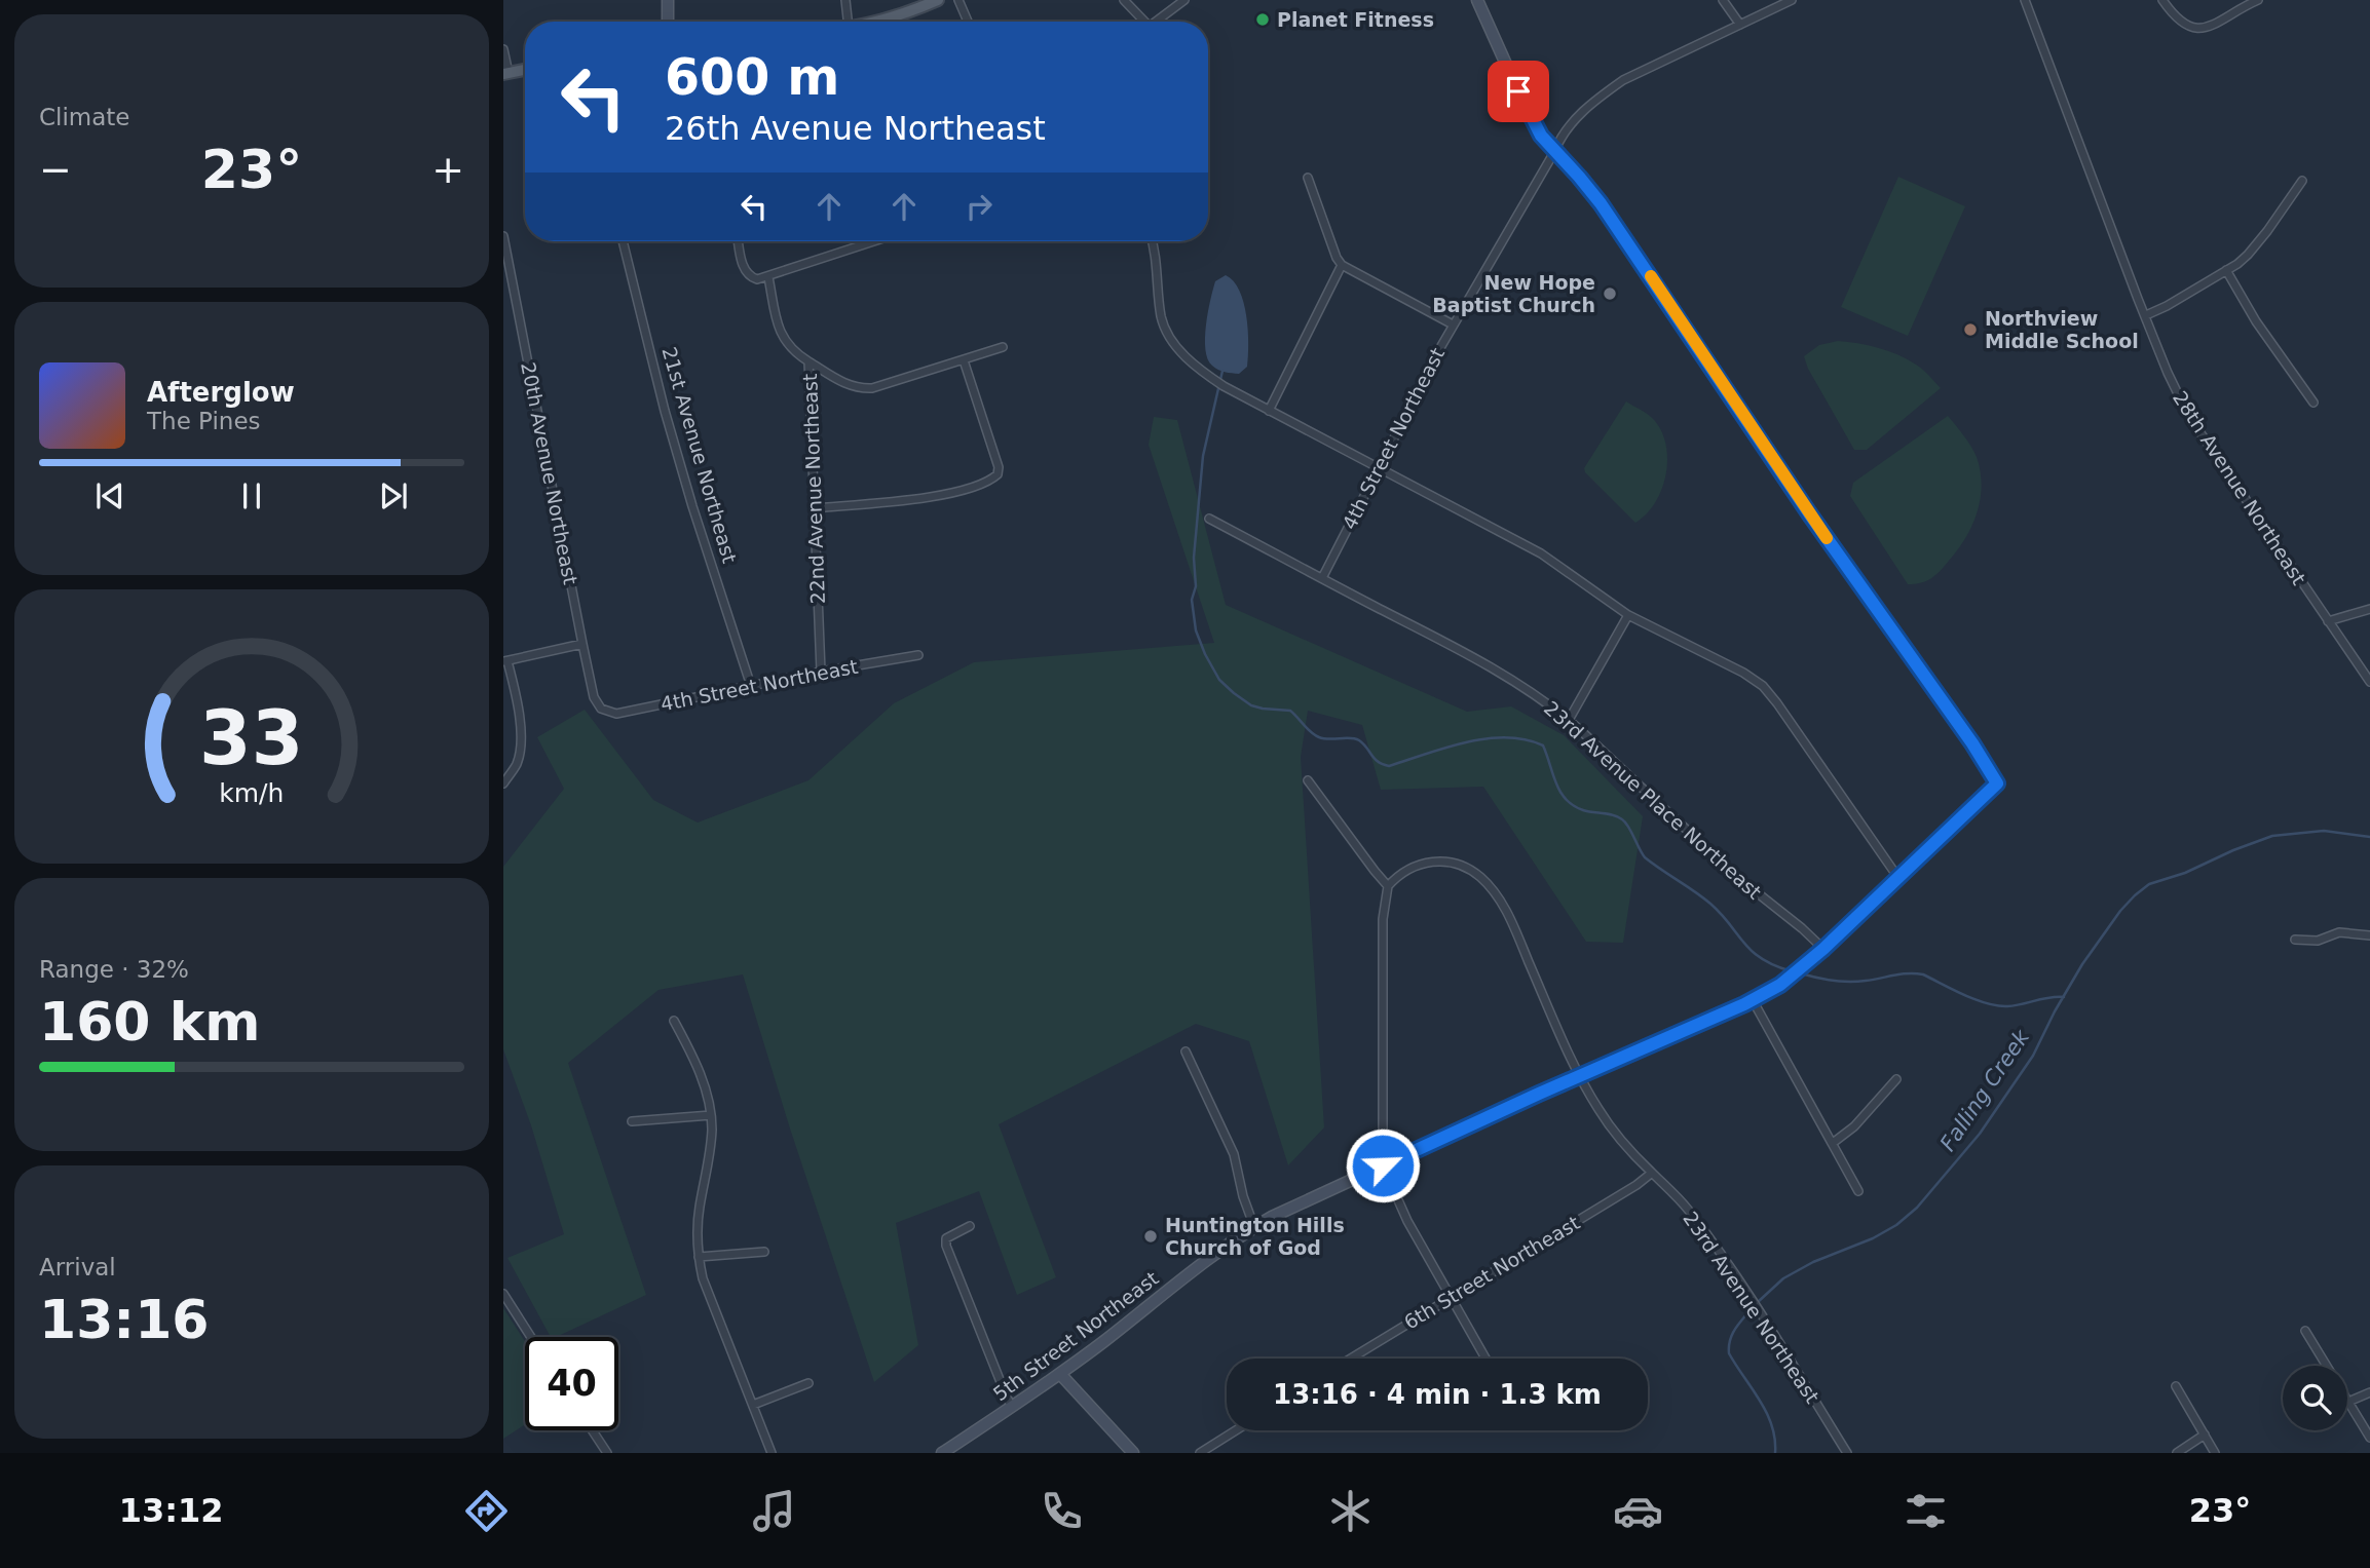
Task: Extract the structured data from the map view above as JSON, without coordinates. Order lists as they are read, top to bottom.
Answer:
{
  "streets": {
    "street": [
      "4th Street Northeast",
      "21st Avenue Northeast",
      "20th Avenue Northeast",
      "28th Avenue Northeast",
      "22nd Avenue Northeast",
      "23rd Avenue Place Northeast",
      "6th Street Northeast",
      "23rd Avenue Northeast",
      "5th Street Northeast"
    ]
  },
  "crossings": [
    ["4th Street Northeast", "21st Avenue Northeast"],
    ["4th Street Northeast", "20th Avenue Northeast"],
    ["4th Street Northeast", "22nd Avenue Northeast"],
    ["4th Street Northeast", "23rd Avenue Place Northeast"],
    ["4th Street Northeast", "5th Street Northeast"],
    ["23rd Avenue Place Northeast", "5th Street Northeast"],
    ["6th Street Northeast", "23rd Avenue Northeast"],
    ["23rd Avenue Northeast", "5th Street Northeast"]
  ],
  "water": ["Falling Creek"],
  "places": [
    "Planet Fitness",
    "New Hope Baptist Church",
    "Northview Middle School",
    "Huntington Hills Church of God"
  ],
  "page": {
    "tile": [
      "Climate",
      ["Range · 32%", "160 km"],
      ["Arrival", "13:16"]
    ],
    "turn": ["600 m", "26th Avenue Northeast"],
    "heat": ["−", "23°", "+"],
    "song": ["Afterglow", "The Pines"],
    "limit": "40",
    "trip": "13:16 · 4 min · 1.3 km",
    "tabs": ["13:12", "23°"],
    "gauge": ["33", "km/h"]
  }
}
